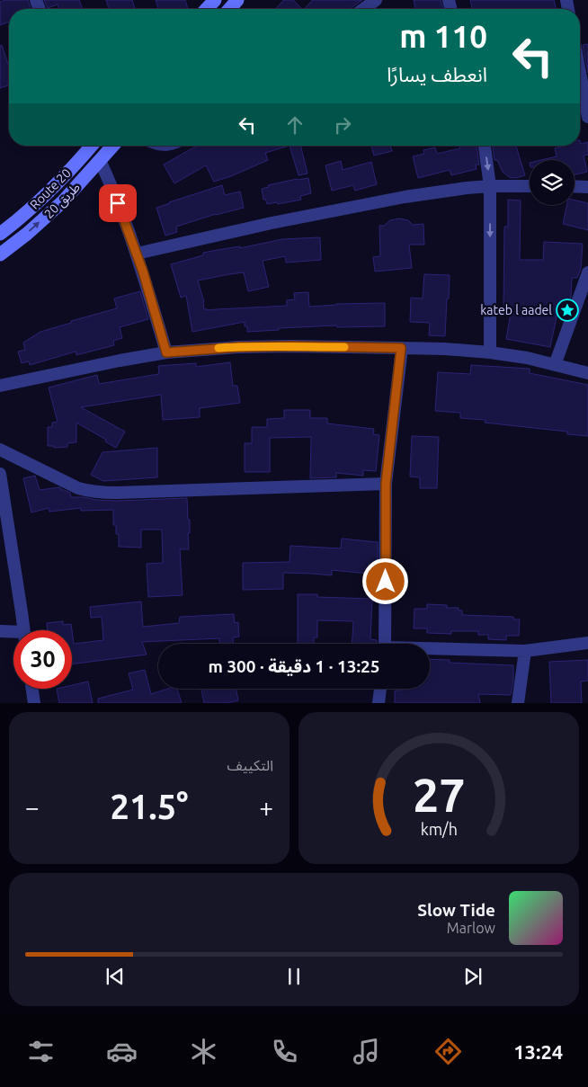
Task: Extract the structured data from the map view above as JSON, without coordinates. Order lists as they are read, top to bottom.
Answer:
{
  "streets": {
    "main road": ["Route 20", "طريق 20"]
  },
  "one_way": ["طريق 20"],
  "places": {
    "place": ["kateb l aadel"]
  },
  "page": {
    "turn": ["110 m", "انعطف يسارًا"],
    "limit": "30",
    "trip": "13:25 · 1 دقيقة · 300 m",
    "tile": "التكييف",
    "heat": ["−", "21.5°", "+"],
    "song": ["Slow Tide", "Marlow"],
    "tabs": "13:24",
    "gauge": ["27", "km/h"]
  }
}
